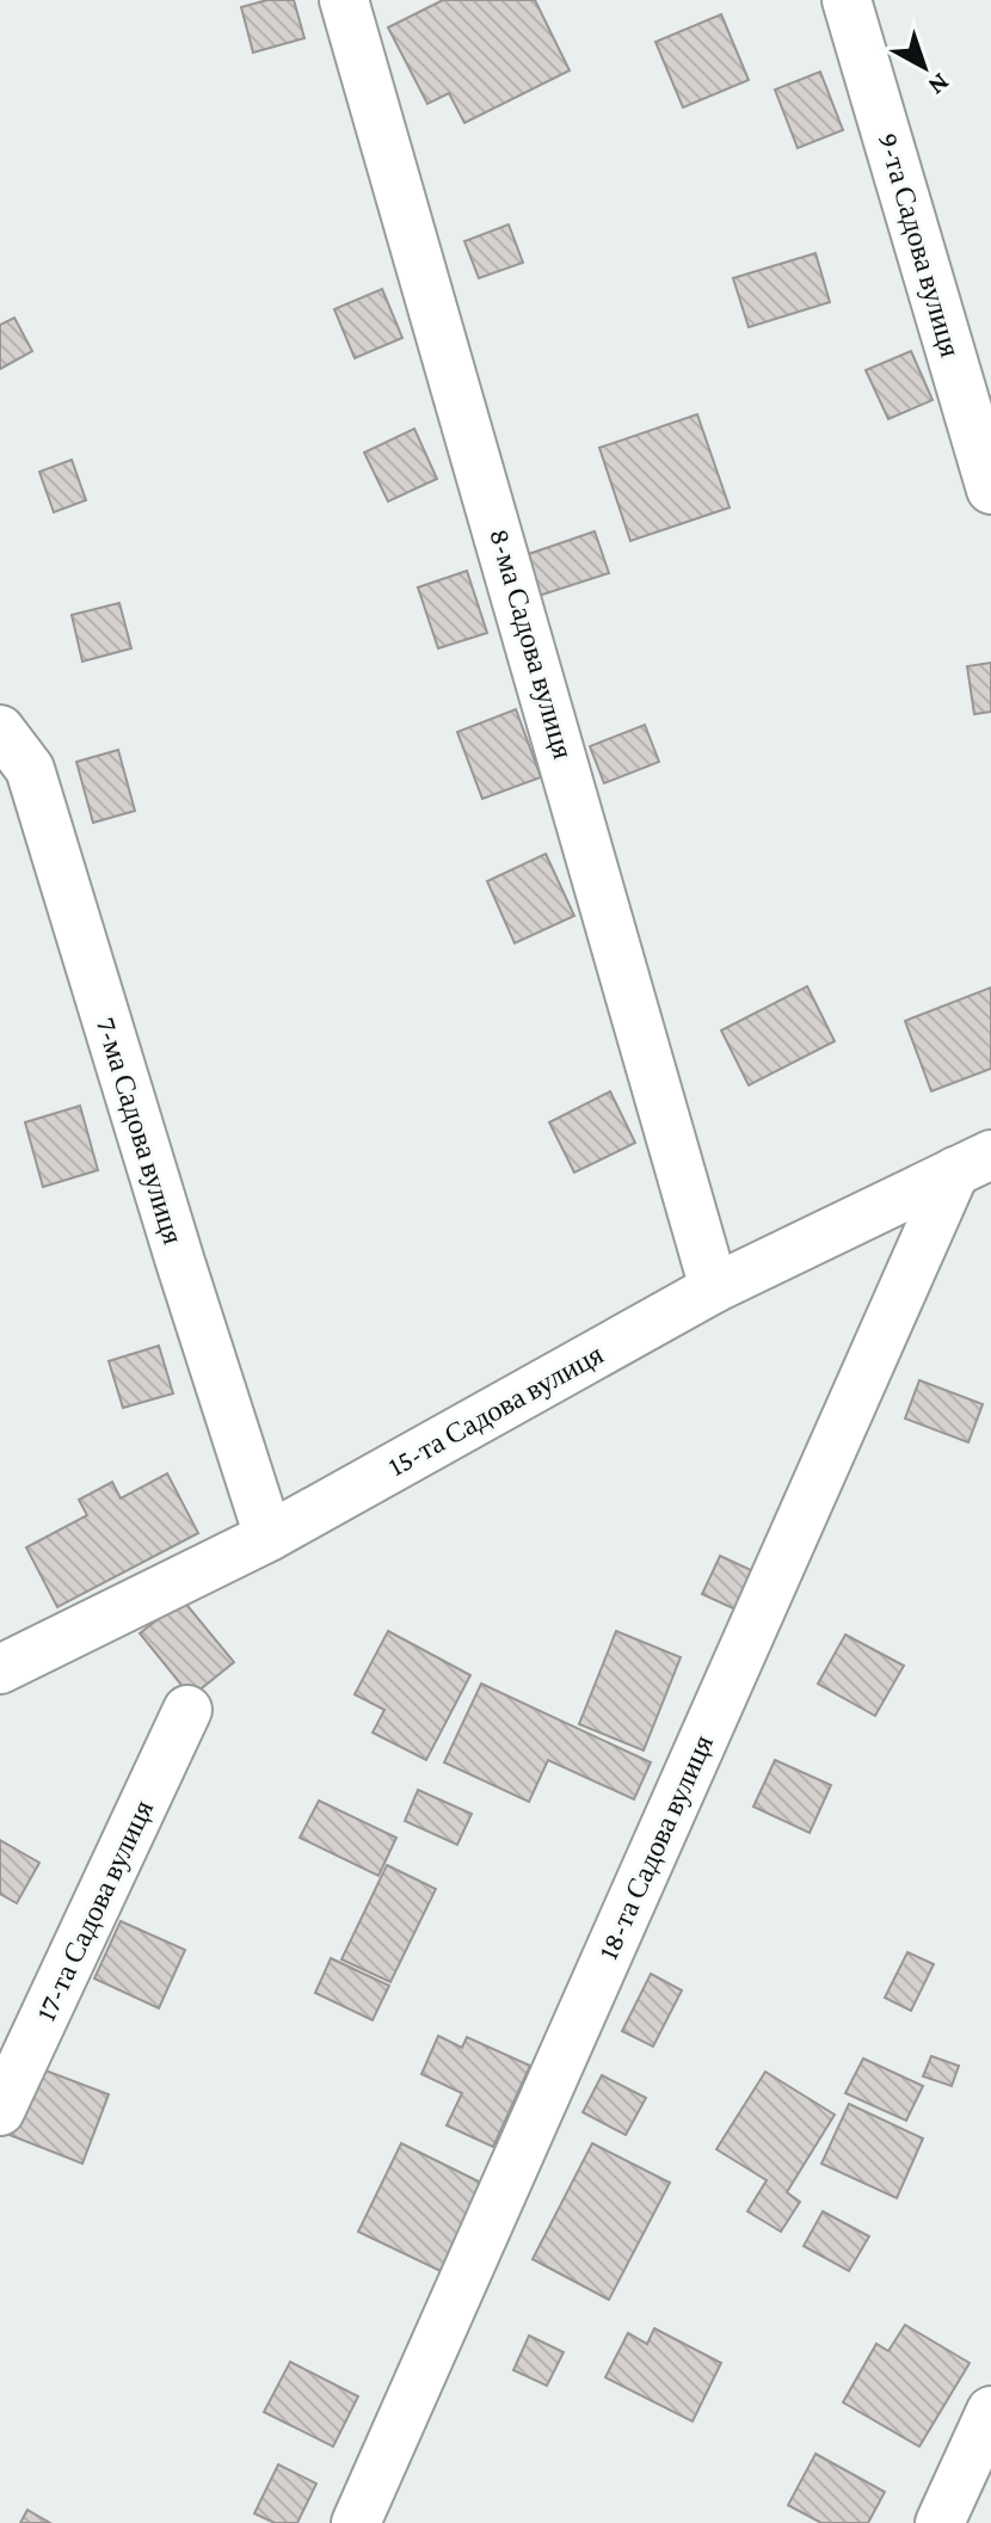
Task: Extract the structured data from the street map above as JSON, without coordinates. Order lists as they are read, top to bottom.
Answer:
{
  "streets": {
    "street": [
      "9-та Садова вулиця",
      "8-ма Садова вулиця",
      "7-ма Садова вулиця",
      "15-та Садова вулиця",
      "18-та Садова вулиця",
      "17-та Садова вулиця"
    ]
  },
  "crossings": [
    ["8-ма Садова вулиця", "15-та Садова вулиця"],
    ["7-ма Садова вулиця", "15-та Садова вулиця"],
    ["15-та Садова вулиця", "18-та Садова вулиця"]
  ],
  "north": "bottom right"
}
